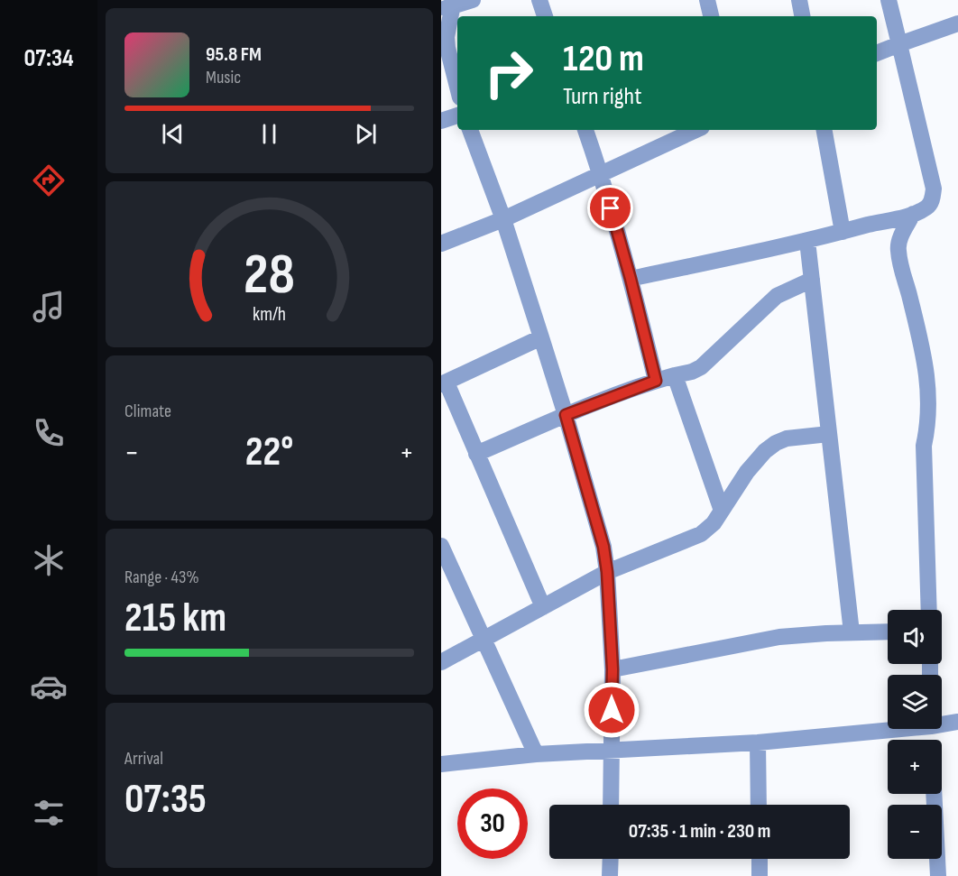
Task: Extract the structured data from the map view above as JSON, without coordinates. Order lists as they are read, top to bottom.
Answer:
{
  "page": {
    "tabs": "07:34",
    "turn": ["120 m", "Turn right"],
    "song": ["95.8 FM", "Music"],
    "tile": [
      "Climate",
      ["Range · 43%", "215 km"],
      ["Arrival", "07:35"]
    ],
    "heat": ["−", "22°", "+"],
    "map_buttons": ["+", "−"],
    "limit": "30",
    "trip": "07:35 · 1 min · 230 m",
    "gauge": ["28", "km/h"]
  }
}
